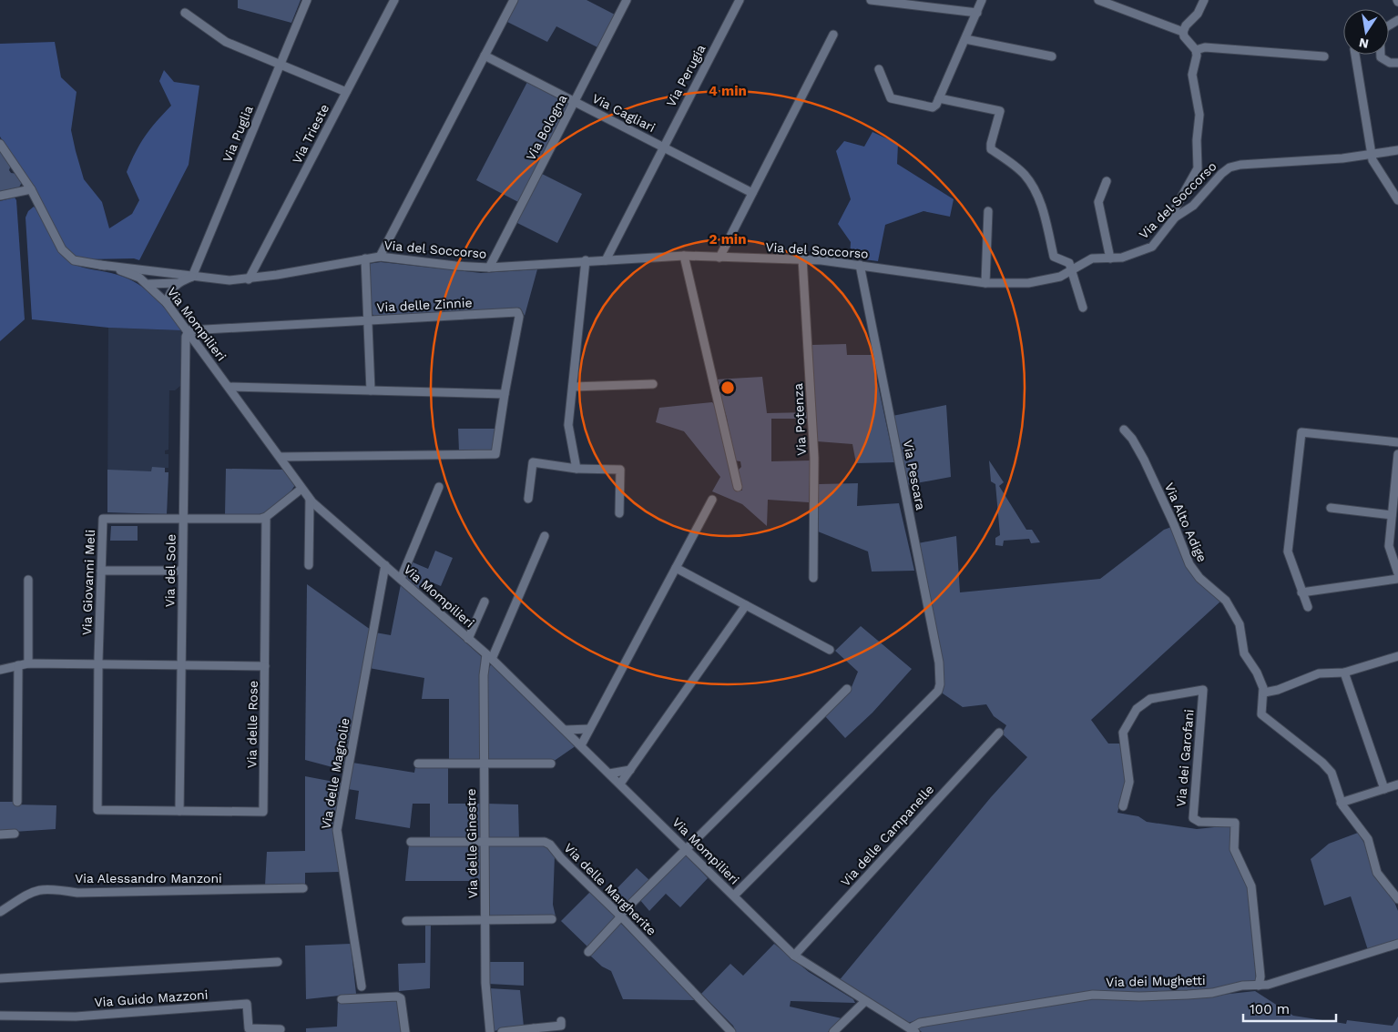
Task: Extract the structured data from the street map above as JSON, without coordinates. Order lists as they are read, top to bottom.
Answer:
{
  "streets": {
    "street": [
      "Via Perugia",
      "Via Cagliari",
      "Via Bologna",
      "Via Puglia",
      "Via Trieste",
      "Via del Soccorso",
      "Via delle Zinnie",
      "Via Mompilieri",
      "Via Potenza",
      "Via Pescara",
      "Via Alto Adige",
      "Via del Sole",
      "Via Giovanni Meli",
      "Via delle Rose",
      "Via dei Garofani",
      "Via delle Magnolie",
      "Via delle Campanelle",
      "Via delle Ginestre",
      "Via Alessandro Manzoni",
      "Via delle Margherite",
      "Via dei Mughetti",
      "Via Guido Mazzoni"
    ]
  },
  "crossings": [
    ["Via Perugia", "Via Cagliari"],
    ["Via Perugia", "Via del Soccorso"],
    ["Via Cagliari", "Via Bologna"],
    ["Via Bologna", "Via del Soccorso"],
    ["Via Puglia", "Via del Soccorso"],
    ["Via Trieste", "Via del Soccorso"],
    ["Via del Soccorso", "Via Mompilieri"],
    ["Via del Soccorso", "Via Potenza"],
    ["Via del Soccorso", "Via Pescara"],
    ["Via delle Zinnie", "Via Mompilieri"],
    ["Via delle Zinnie", "Via del Sole"],
    ["Via Mompilieri", "Via Pescara"],
    ["Via Mompilieri", "Via del Sole"],
    ["Via Mompilieri", "Via delle Magnolie"],
    ["Via Mompilieri", "Via delle Campanelle"],
    ["Via Mompilieri", "Via delle Ginestre"],
    ["Via Mompilieri", "Via dei Mughetti"],
    ["Via del Sole", "Via Giovanni Meli"],
    ["Via del Sole", "Via delle Rose"],
    ["Via Giovanni Meli", "Via delle Rose"],
    ["Via dei Garofani", "Via dei Mughetti"],
    ["Via delle Ginestre", "Via delle Margherite"]
  ],
  "scale_bar": "100 m",
  "north": "bottom",
  "rings": ["4 min", "2 min"]
}
